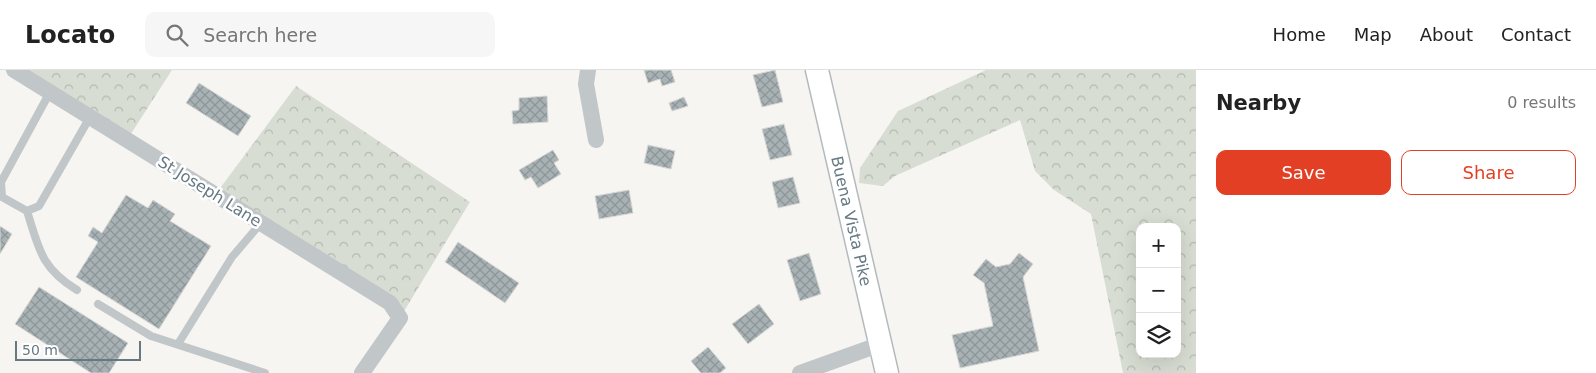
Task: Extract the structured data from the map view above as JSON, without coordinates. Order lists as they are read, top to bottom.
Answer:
{
  "streets": {
    "main road": ["Buena Vista Pike"],
    "street": ["St Joseph Lane"]
  },
  "scale_bar": "50 m",
  "page": {
    "header": "Locato",
    "search": "Search here",
    "nav": [
      "Home",
      "Map",
      "About",
      "Contact"
    ],
    "heading": ["Nearby", "0 results"],
    "buttons": ["Save", "Share"],
    "map_buttons": ["+", "−"],
    "scale": "50 m"
  }
}
